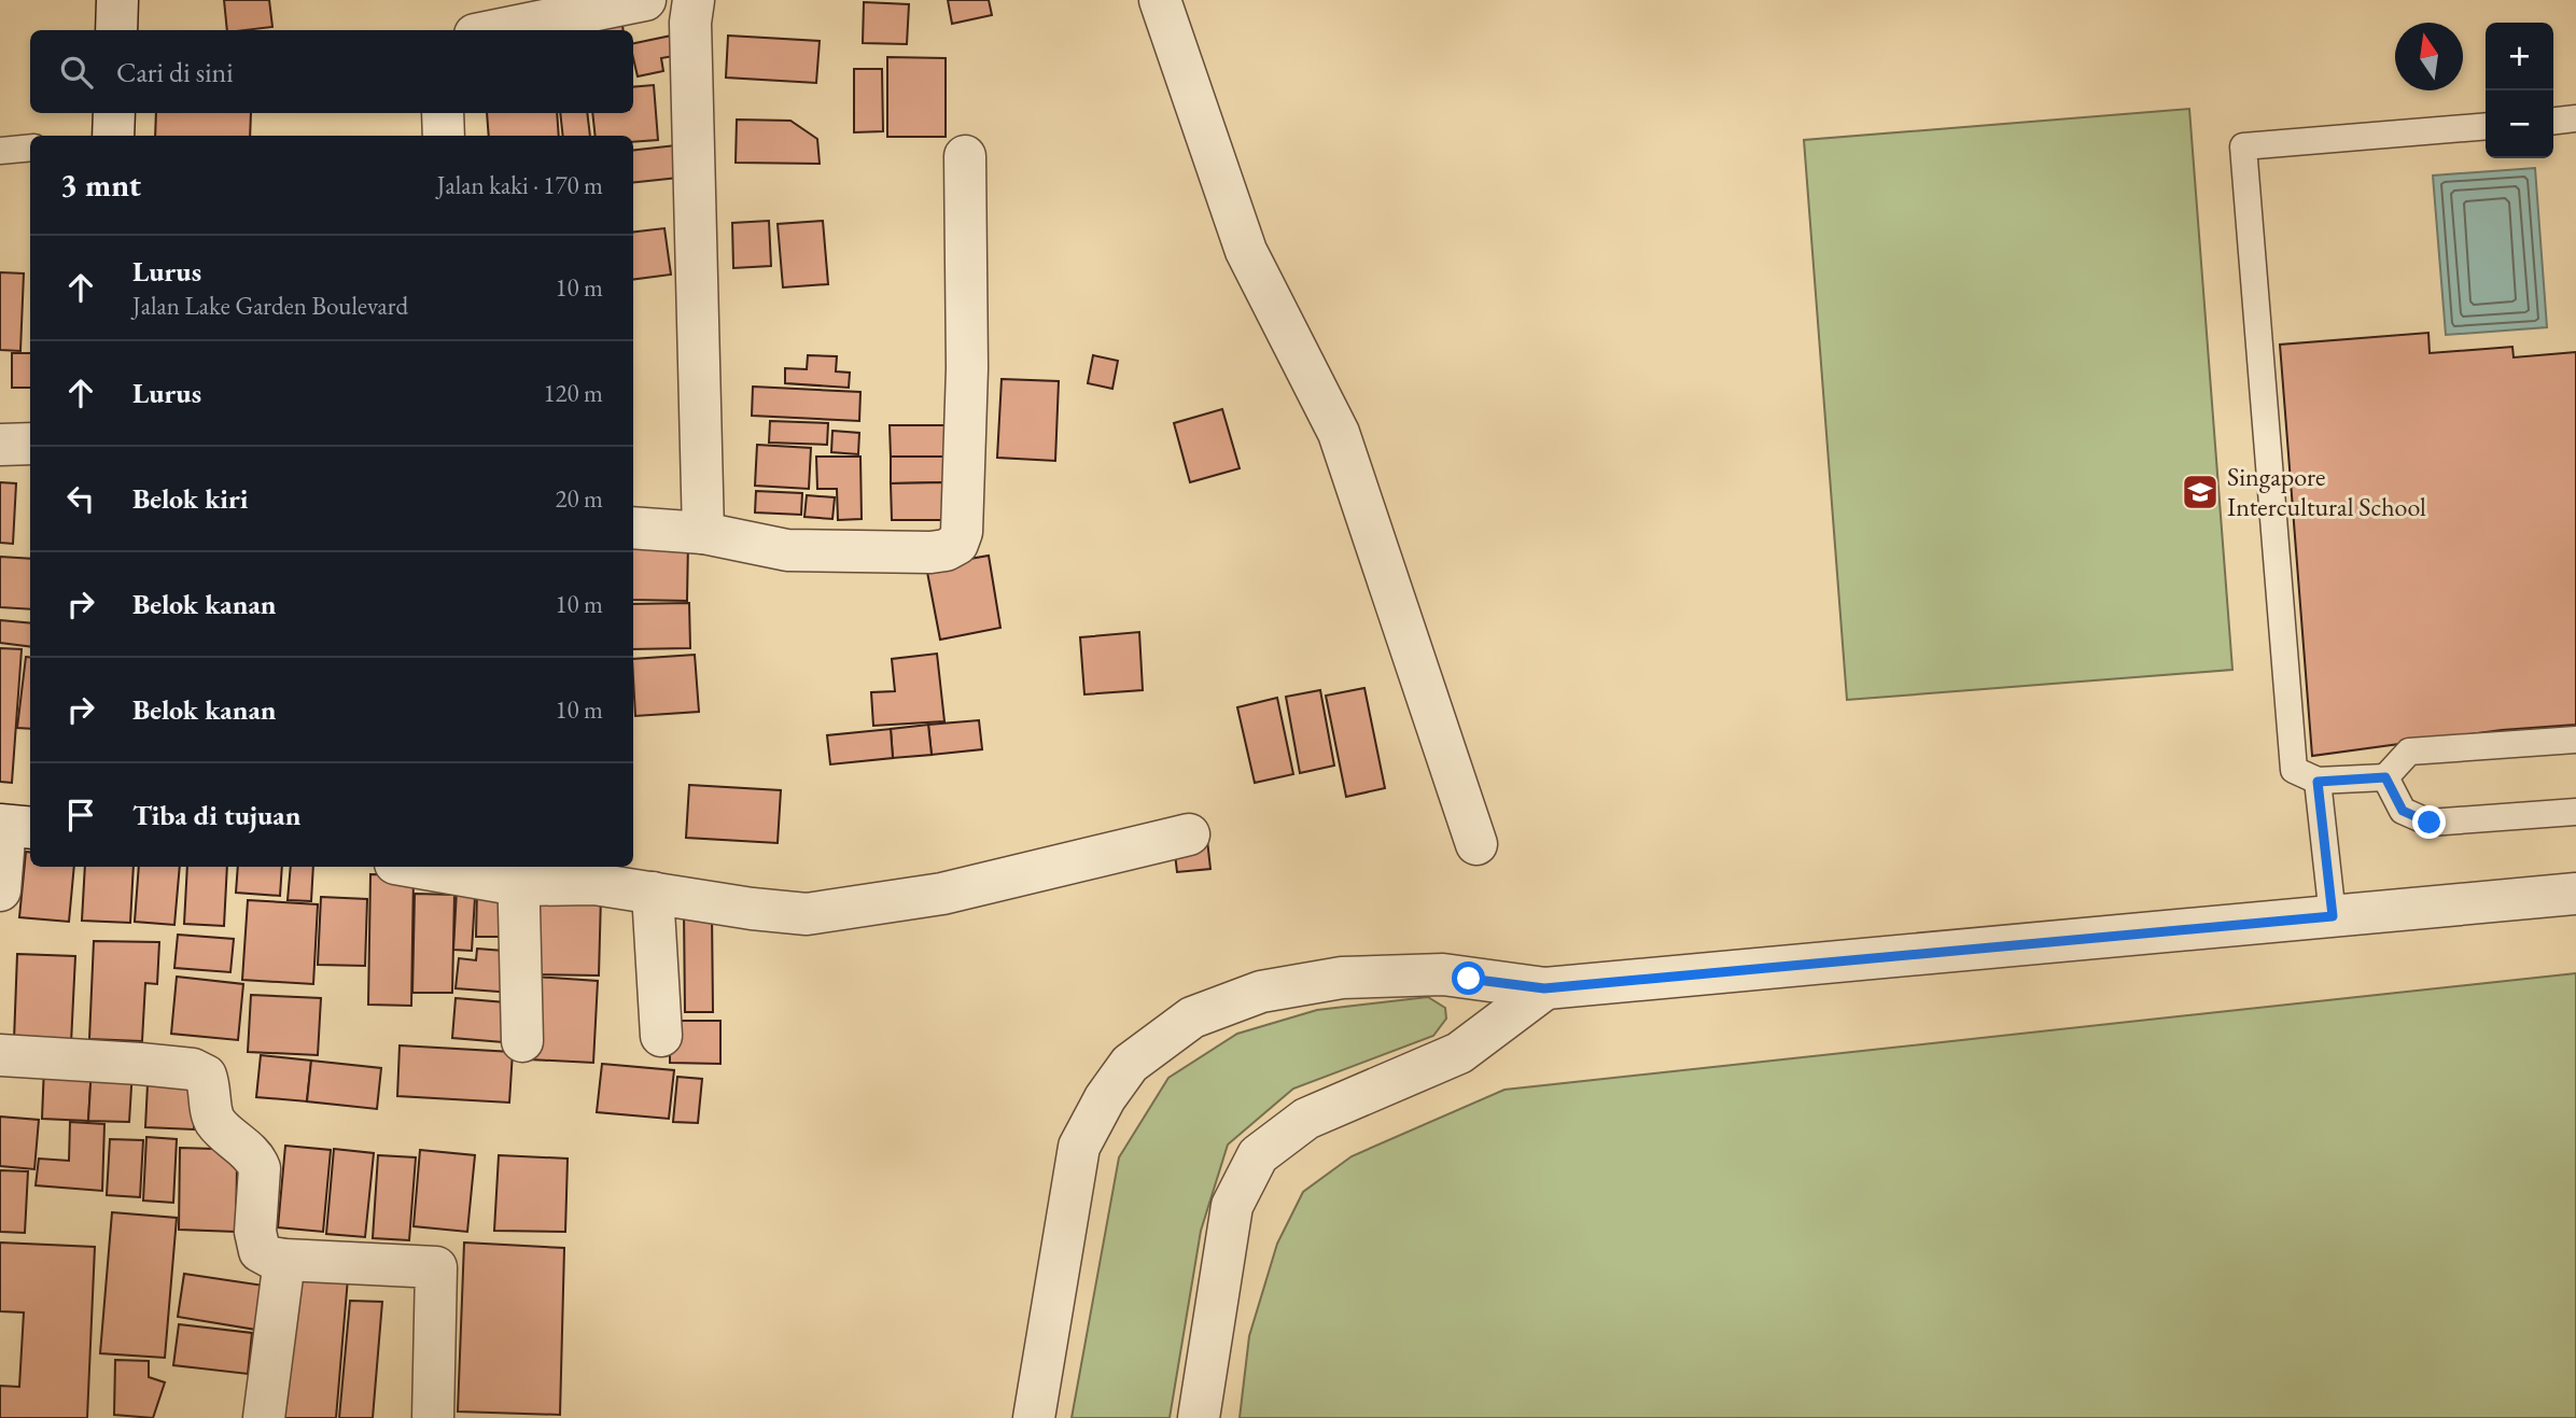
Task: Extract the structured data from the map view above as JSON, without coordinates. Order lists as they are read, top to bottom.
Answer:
{
  "places": {
    "school or university": ["Singapore Intercultural School"]
  },
  "north": "top",
  "page": {
    "map_buttons": ["+", "−"],
    "search": "Cari di sini",
    "heading": ["3 mnt", "Jalan kaki · 170 m"],
    "list": [
      ["Lurus", "Jalan Lake Garden Boulevard", "10 m"],
      ["Lurus", "120 m"],
      ["Belok kiri", "20 m"],
      ["Belok kanan", "10 m"],
      ["Belok kanan", "10 m"],
      "Tiba di tujuan"
    ]
  }
}
